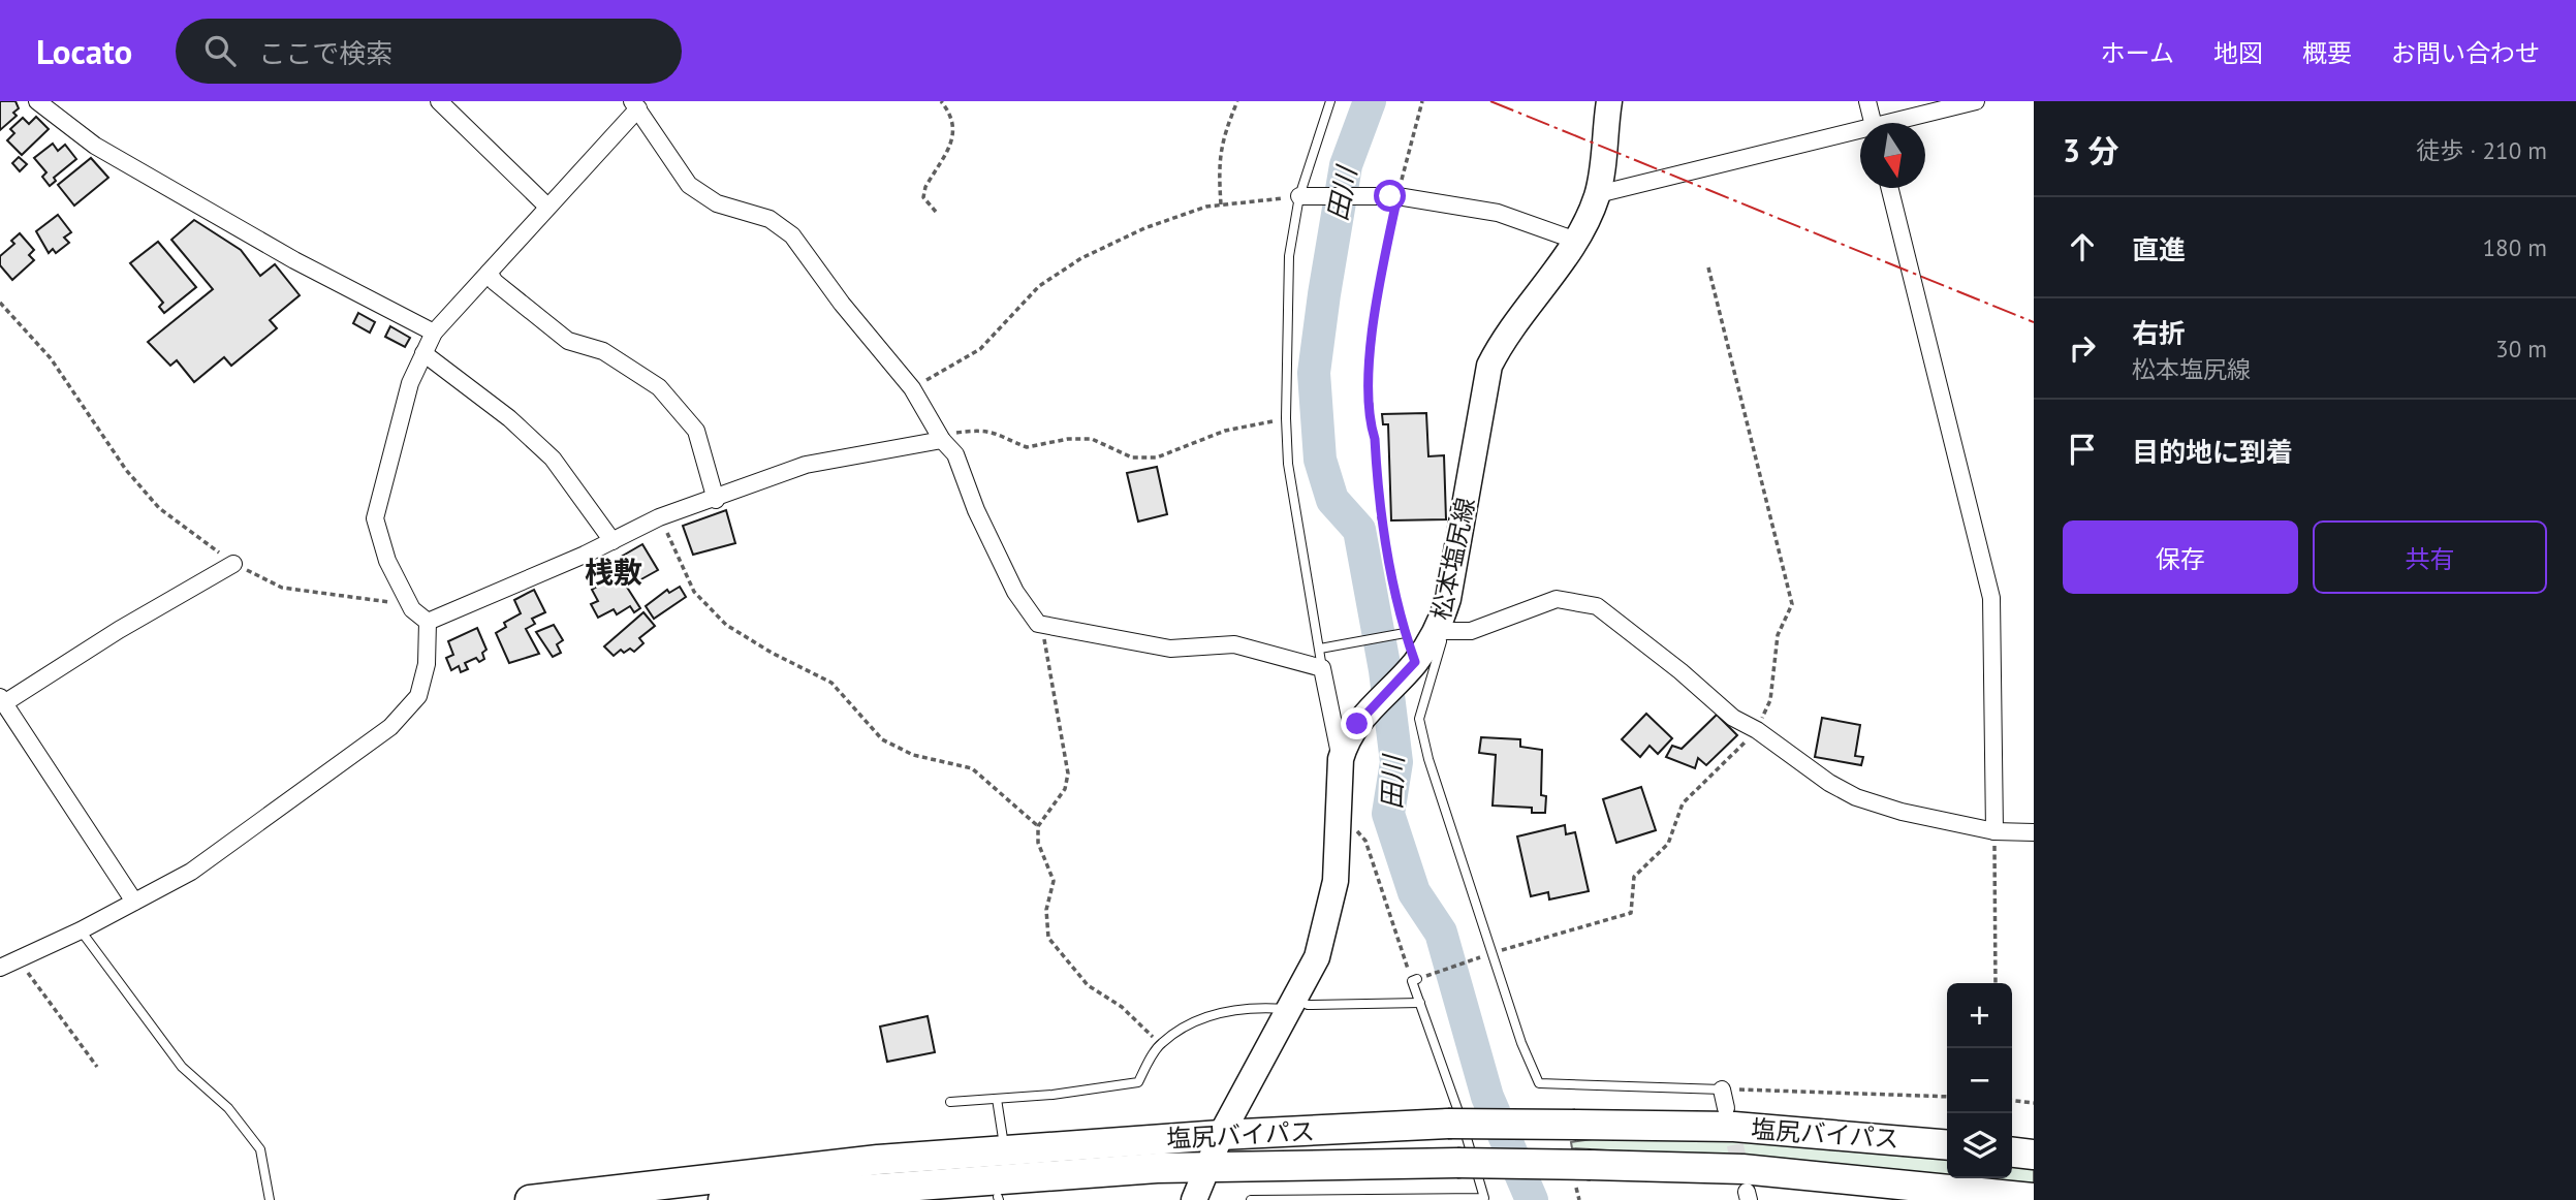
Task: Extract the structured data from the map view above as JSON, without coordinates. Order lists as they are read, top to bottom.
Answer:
{
  "streets": {
    "highway": ["塩尻バイパス"],
    "main road": ["松本塩尻線"]
  },
  "crossings": [
    ["松本塩尻線", "塩尻バイパス"]
  ],
  "districts": ["桟敷"],
  "water": ["田川"],
  "north": "bottom",
  "page": {
    "header": "Locato",
    "search": "ここで検索",
    "nav": [
      "ホーム",
      "地図",
      "概要",
      "お問い合わせ"
    ],
    "heading": ["3 分", "徒歩 · 210 m"],
    "list": [
      ["直進", "180 m"],
      ["右折", "松本塩尻線", "30 m"],
      "目的地に到着"
    ],
    "buttons": ["保存", "共有"],
    "map_buttons": ["+", "−"]
  }
}
